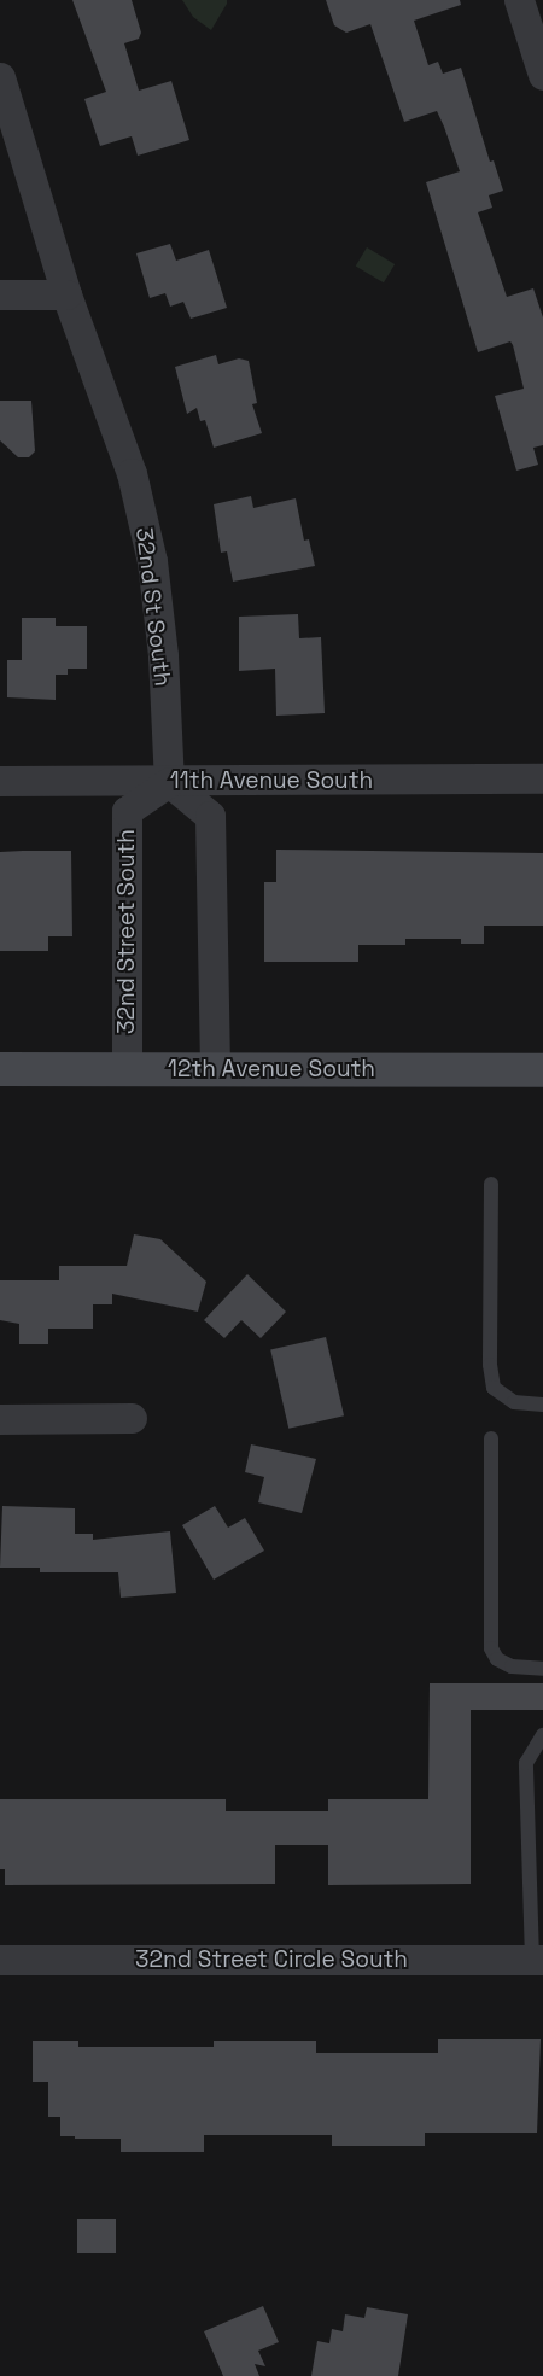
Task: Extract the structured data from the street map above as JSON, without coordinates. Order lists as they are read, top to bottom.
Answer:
{
  "streets": {
    "street": [
      "32nd St South",
      "11th Avenue South",
      "32nd Street South",
      "12th Avenue South",
      "32nd Street Circle South"
    ]
  },
  "crossings": [
    ["32nd St South", "11th Avenue South"],
    ["32nd St South", "32nd Street South"],
    ["11th Avenue South", "32nd Street South"],
    ["32nd Street South", "12th Avenue South"]
  ]
}
